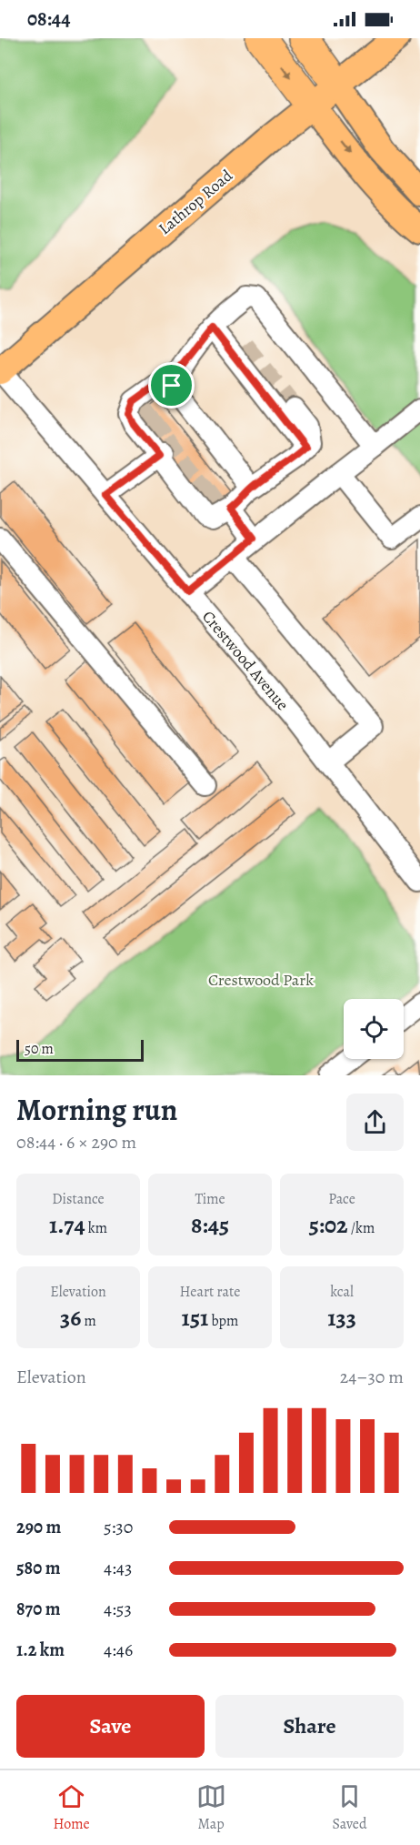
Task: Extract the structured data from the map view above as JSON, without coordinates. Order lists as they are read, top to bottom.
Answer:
{
  "streets": {
    "main road": ["Lathrop Road"],
    "street": ["Crestwood Avenue"]
  },
  "crossings": [
    ["Lathrop Road", "Crestwood Avenue"]
  ],
  "parks": ["Crestwood Park"],
  "scale_bar": "50 m",
  "page": {
    "status": "08:44",
    "scale": "50 m",
    "heading": ["Morning run", "08:44 · 6 × 290 m"],
    "stats": [
      ["Distance", "1.74 km"],
      ["Time", "8:45"],
      ["Pace", "5:02 /km"],
      ["Elevation", "36 m"],
      ["Heart rate", "151 bpm"],
      ["kcal", "133"]
    ],
    "chart": ["Elevation", "24–30 m"],
    "list": [
      {
        "name": "290 m",
        "note": "5:30"
      },
      {
        "name": "580 m",
        "note": "4:43"
      },
      {
        "name": "870 m",
        "note": "4:53"
      },
      {
        "name": "1.2 km",
        "note": "4:46"
      }
    ],
    "buttons": ["Save", "Share"],
    "tabs": ["Home", "Map", "Saved"]
  }
}
